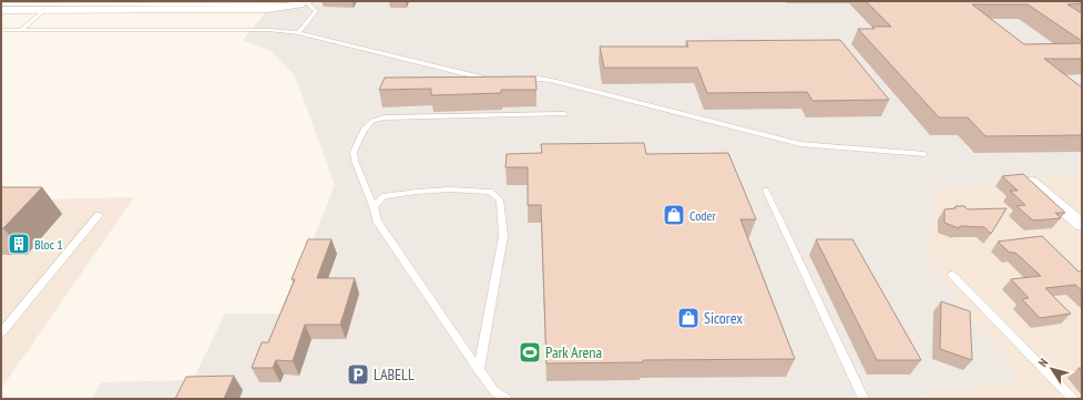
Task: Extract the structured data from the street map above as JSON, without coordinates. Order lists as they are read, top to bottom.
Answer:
{
  "places": {
    "shop": ["Coder", "Sicorex"],
    "building": ["Bloc 1"],
    "sports": ["Park Arena"],
    "parking": ["LABELL"]
  },
  "north": "top left"
}
